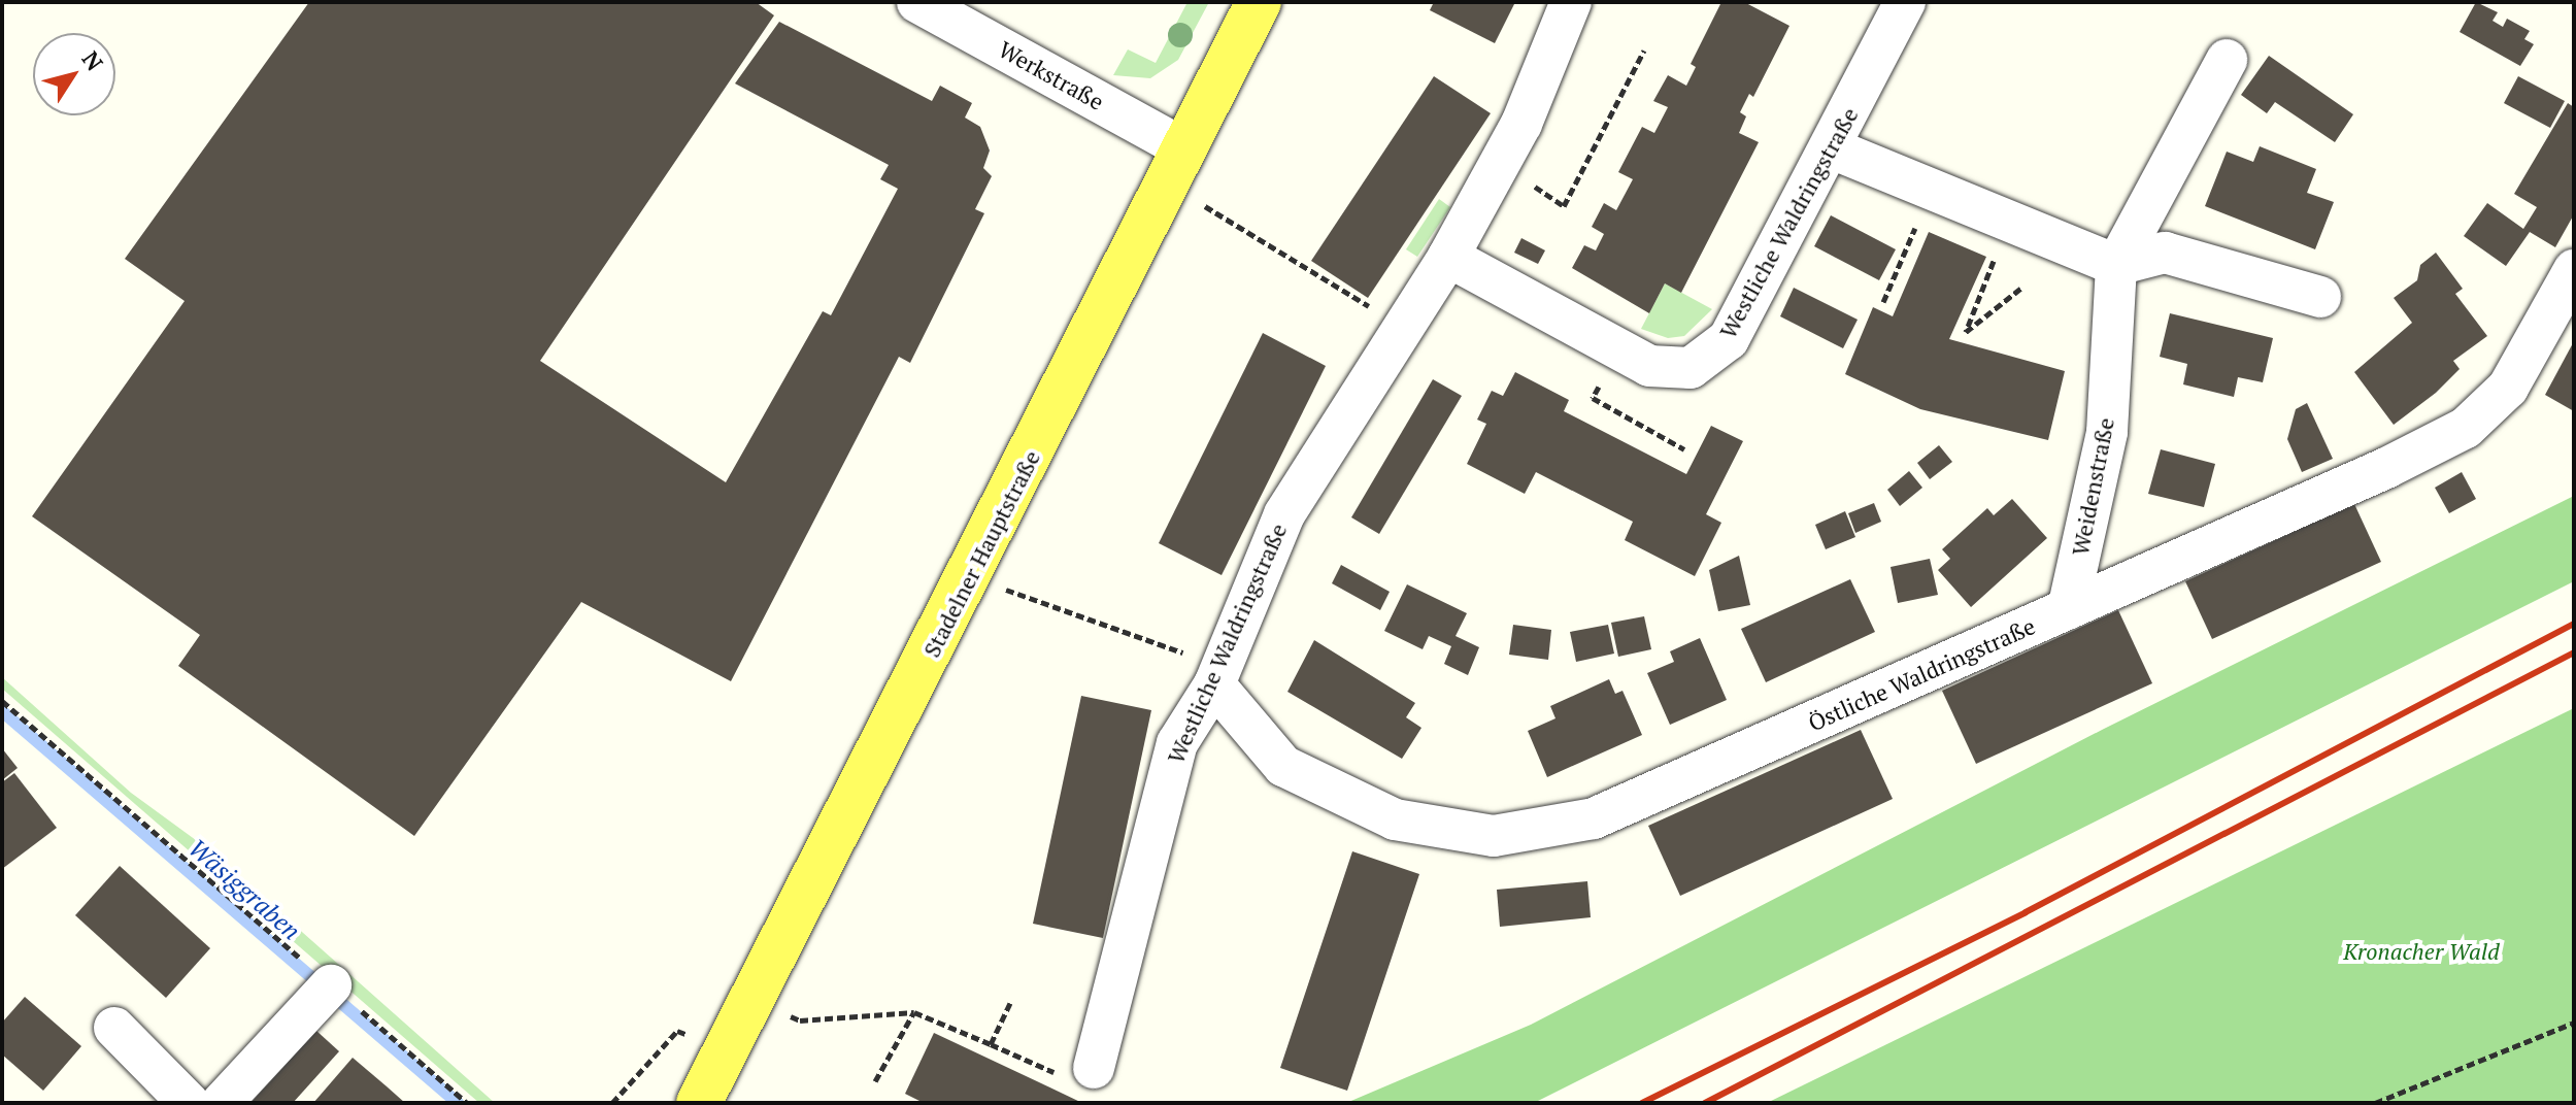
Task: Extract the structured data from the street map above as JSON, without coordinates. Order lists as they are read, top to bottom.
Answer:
{
  "streets": {
    "main road": ["Stadelner Hauptstraße"],
    "street": [
      "Werkstraße",
      "Westliche Waldringstraße",
      "Weidenstraße",
      "Östliche Waldringstraße"
    ]
  },
  "crossings": [
    ["Werkstraße", "Stadelner Hauptstraße"],
    ["Westliche Waldringstraße", "Östliche Waldringstraße"],
    ["Weidenstraße", "Östliche Waldringstraße"]
  ],
  "water": ["Wäsiggraben"],
  "parks": ["Kronacher Wald"],
  "north": "top right"
}
